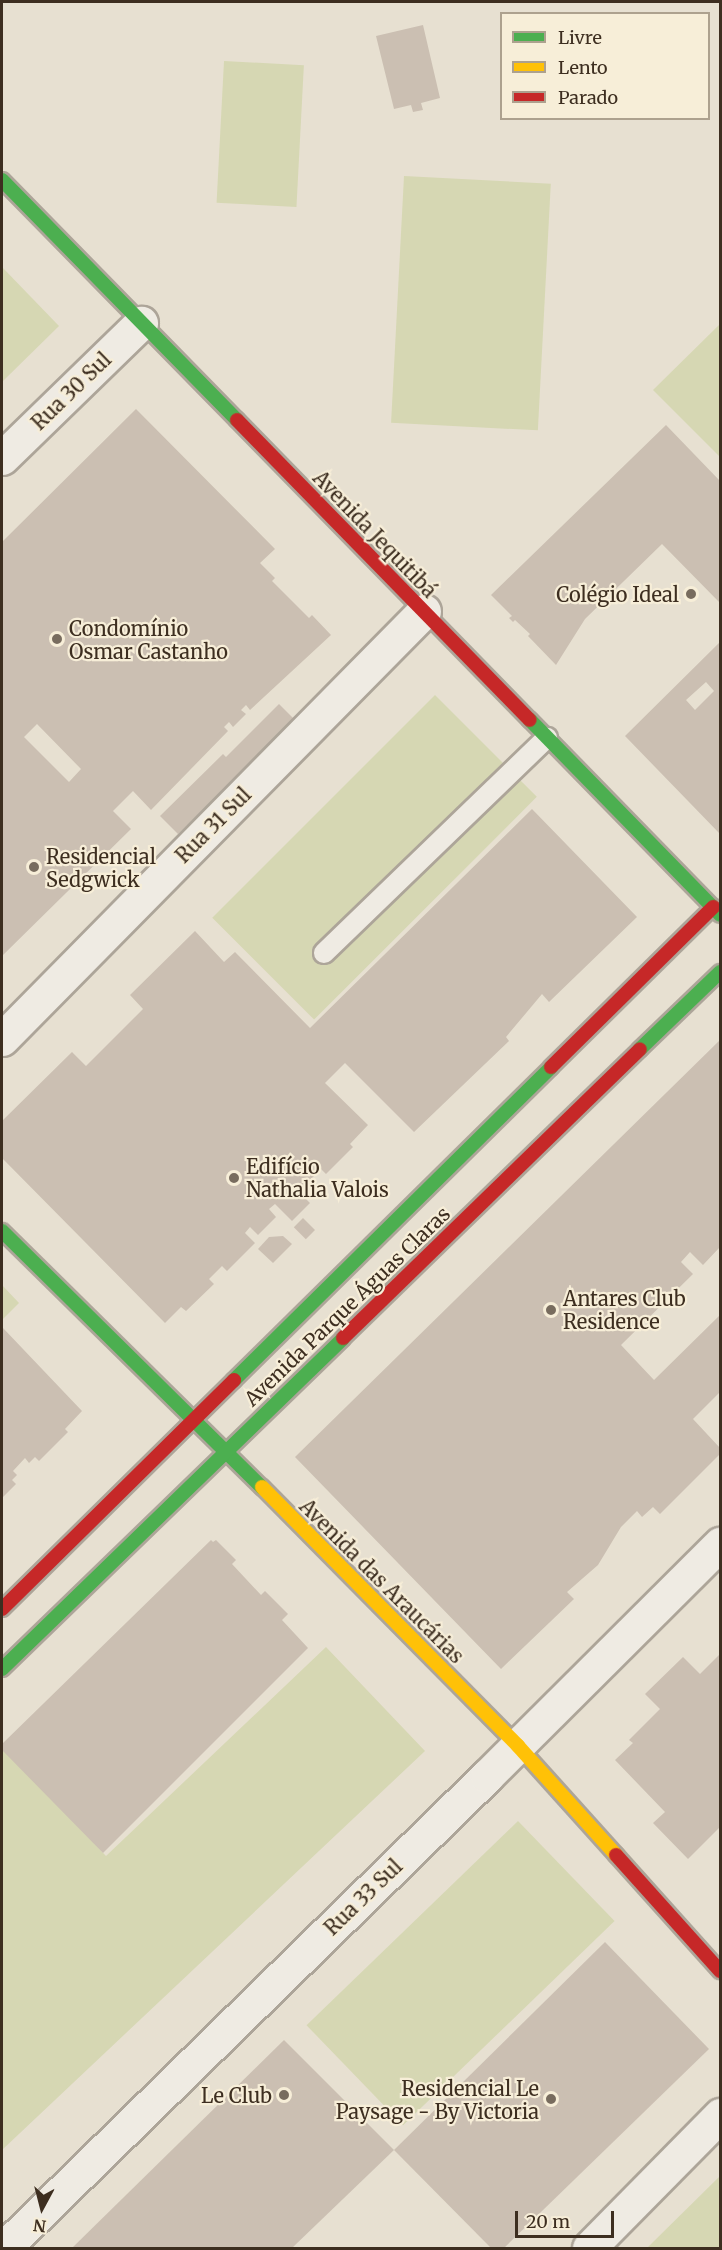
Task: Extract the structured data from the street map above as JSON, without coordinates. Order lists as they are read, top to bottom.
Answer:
{
  "streets": {
    "street": [
      "Rua 30 Sul",
      "Avenida Jequitibá",
      "Rua 31 Sul",
      "Avenida Parque Águas Claras",
      "Avenida das Araucárias",
      "Rua 33 Sul"
    ]
  },
  "crossings": [
    ["Rua 30 Sul", "Avenida Jequitibá"],
    ["Avenida Jequitibá", "Rua 31 Sul"],
    ["Avenida Jequitibá", "Avenida Parque Águas Claras"],
    ["Avenida Parque Águas Claras", "Avenida das Araucárias"],
    ["Avenida das Araucárias", "Rua 33 Sul"]
  ],
  "places": [
    "Colégio Ideal",
    "Condomínio Osmar Castanho",
    "Residencial Sedgwick",
    "Edifício Nathalia Valois",
    "Antares Club Residence",
    "Le Club",
    "Residencial Le Paysage - By Victoria"
  ],
  "legend": ["Livre", "Lento", "Parado"],
  "scale_bar": "20 m",
  "north": "bottom"
}
